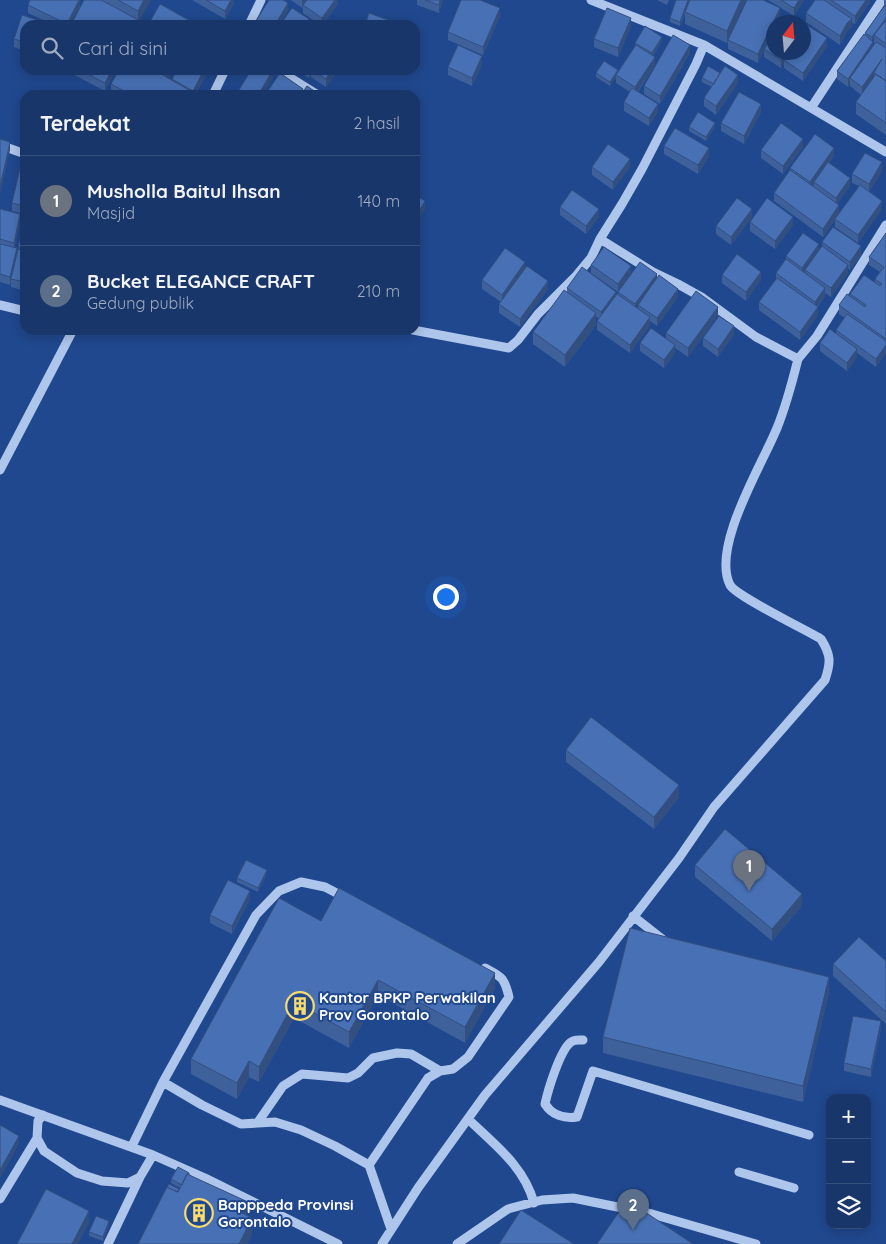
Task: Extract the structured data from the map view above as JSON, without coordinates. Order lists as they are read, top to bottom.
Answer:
{
  "places": {
    "building": ["Kantor BPKP Perwakilan Prov Gorontalo", "Bapppeda Provinsi Gorontalo"]
  },
  "north": "top",
  "page": {
    "search": "Cari di sini",
    "heading": ["Terdekat", "2 hasil"],
    "list": [
      {
        "mark": "1",
        "name": "Musholla Baitul Ihsan",
        "note": "Masjid",
        "value": "140 m"
      },
      {
        "mark": "2",
        "name": "Bucket ELEGANCE CRAFT",
        "note": "Gedung publik",
        "value": "210 m"
      }
    ],
    "pins": ["1", "2"],
    "map_buttons": ["+", "−"]
  }
}
